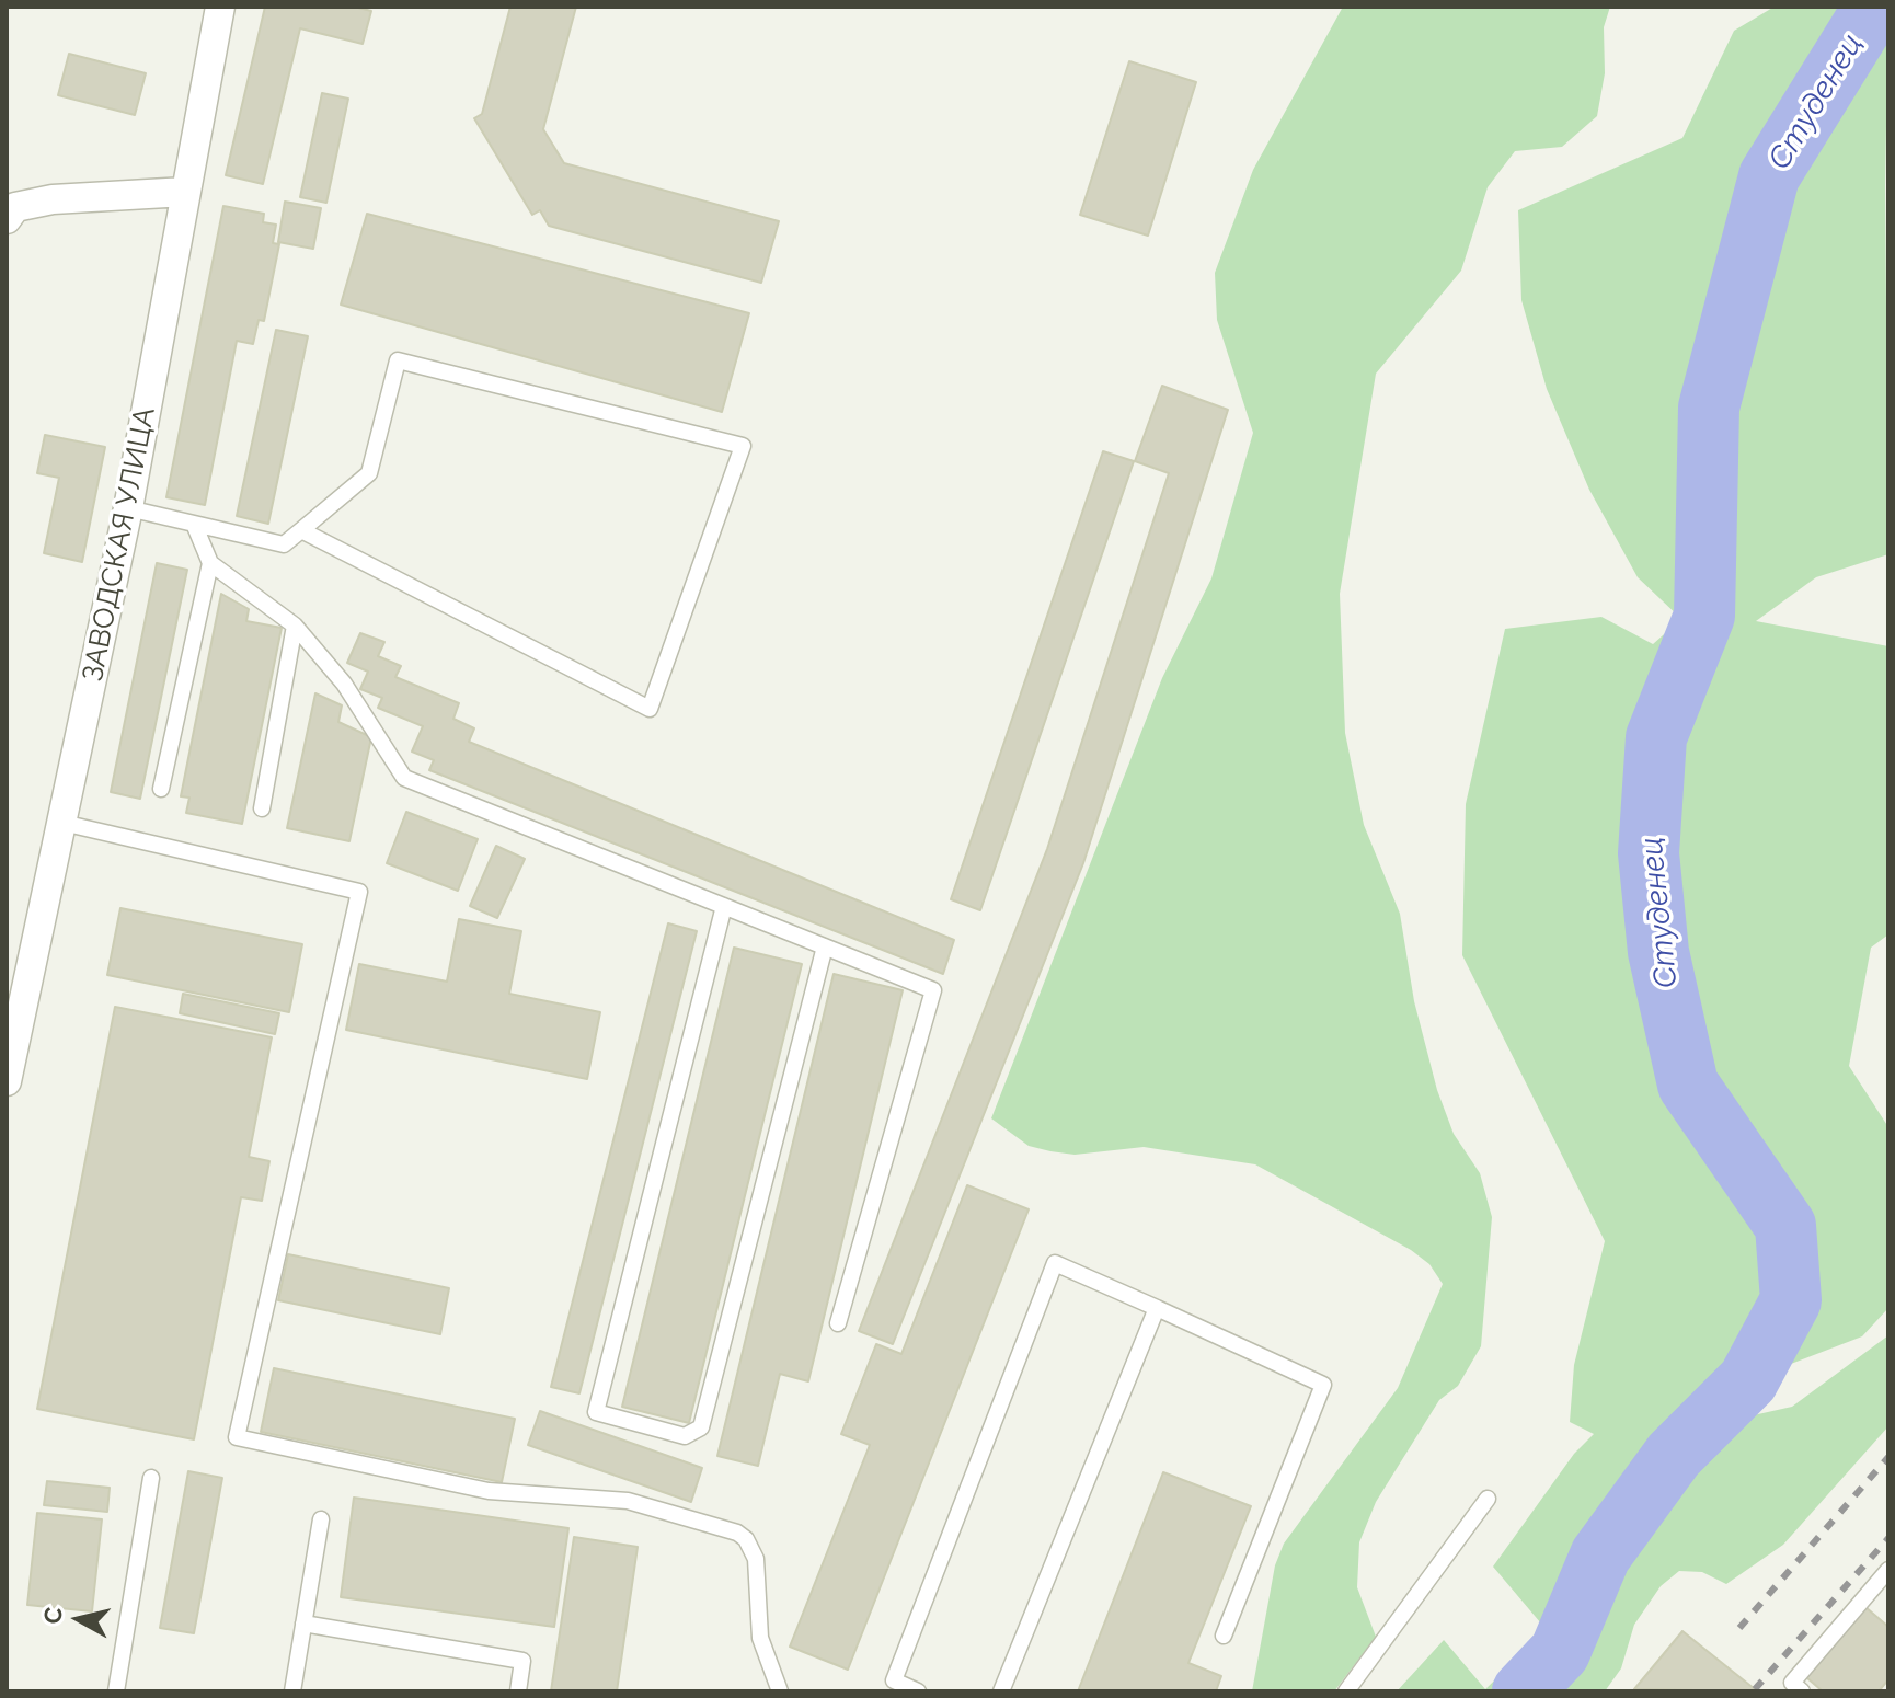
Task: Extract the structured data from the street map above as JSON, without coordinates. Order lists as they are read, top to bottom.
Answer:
{
  "streets": {
    "street": ["ЗАВОДСКАЯ УЛИЦА"]
  },
  "water": ["Студенец"],
  "north": "left"
}
